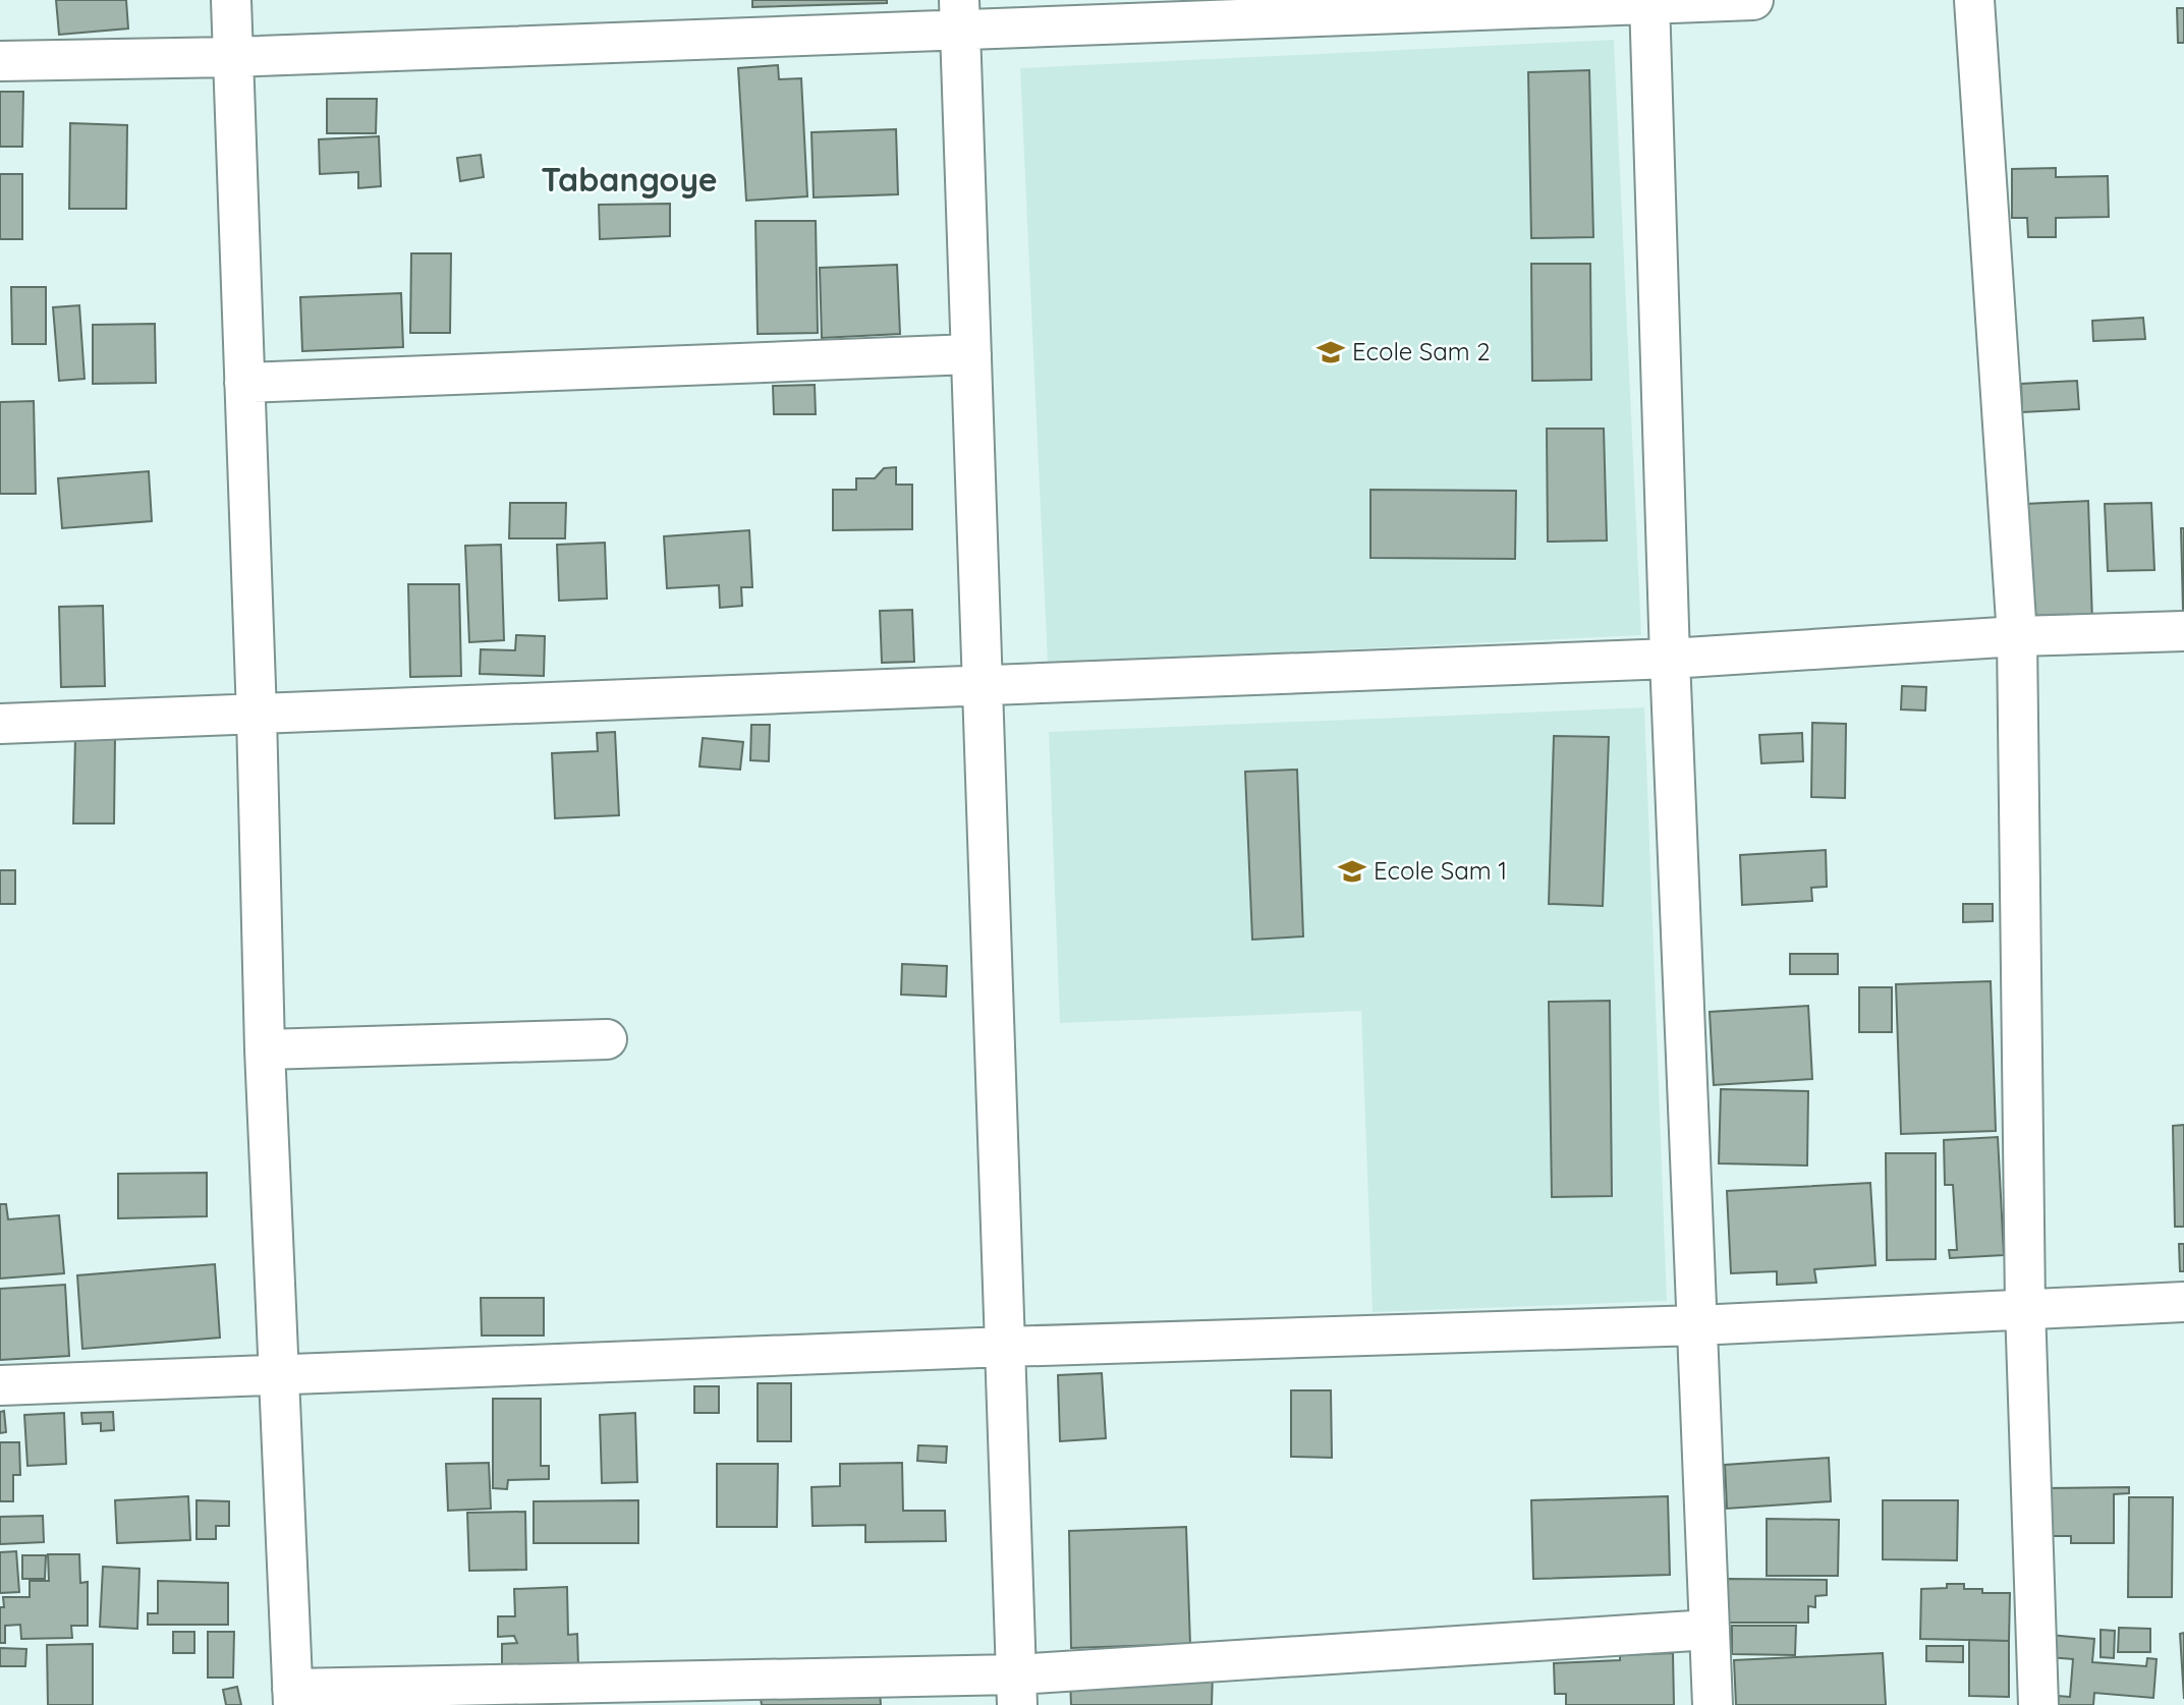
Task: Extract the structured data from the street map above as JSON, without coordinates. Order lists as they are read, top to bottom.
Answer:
{
  "districts": ["Tabangoye"],
  "places": {
    "school or university": ["Ecole Sam 2", "Ecole Sam 1"]
  }
}
